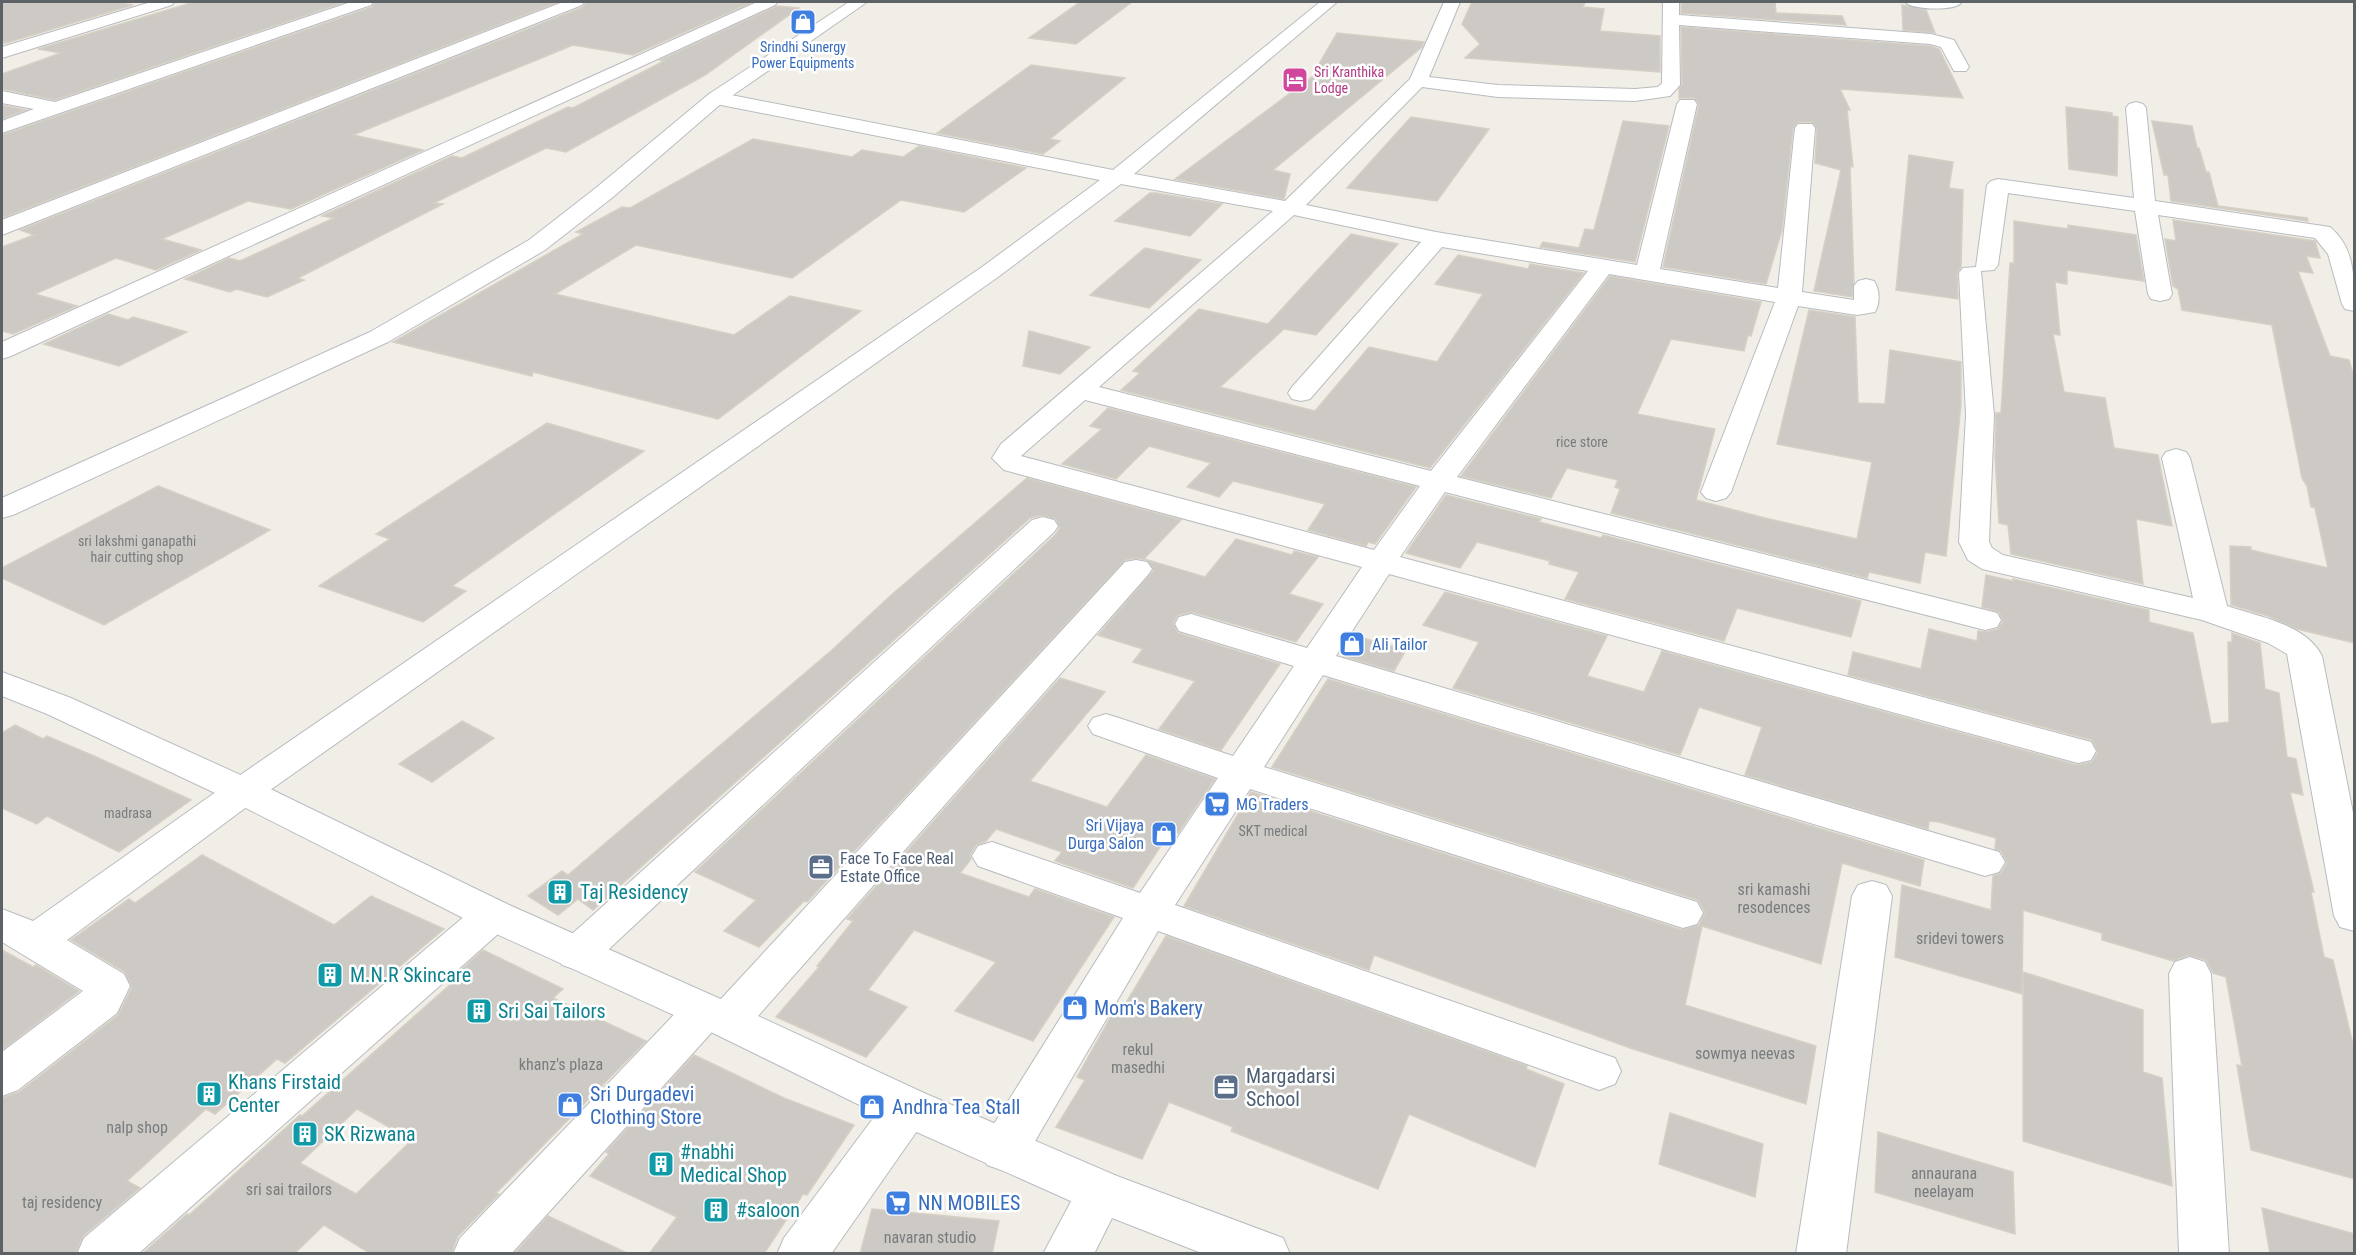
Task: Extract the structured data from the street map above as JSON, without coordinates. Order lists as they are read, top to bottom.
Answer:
{
  "places": {
    "shop": [
      "Srindhi Sunergy Power Equipments",
      "Ali Tailor",
      "Sri Vijaya Durga Salon",
      "Mom's Bakery",
      "Sri Durgadevi Clothing Store",
      "Andhra Tea Stall"
    ],
    "hotel": ["Sri Kranthika Lodge"],
    "supermarket": ["MG Traders", "NN MOBILES"],
    "office": ["Face To Face Real Estate Office", "Margadarsi School"],
    "building": [
      "Taj Residency",
      "M.N.R Skincare",
      "Sri Sai Tailors",
      "Khans Firstaid Center",
      "SK Rizwana",
      "#nabhi Medical Shop",
      "#saloon"
    ]
  },
  "house_numbers": [
    "rice store",
    "sri lakshmi ganapathi hair cutting shop",
    "madrasa",
    "SKT medical",
    "sri kamashi resodences",
    "sridevi towers",
    "rekul masedhi",
    "sowmya neevas",
    "khanz's plaza",
    "nalp shop",
    "annaurana neelayam",
    "sri sai trailors",
    "taj residency",
    "navaran studio"
  ]
}
